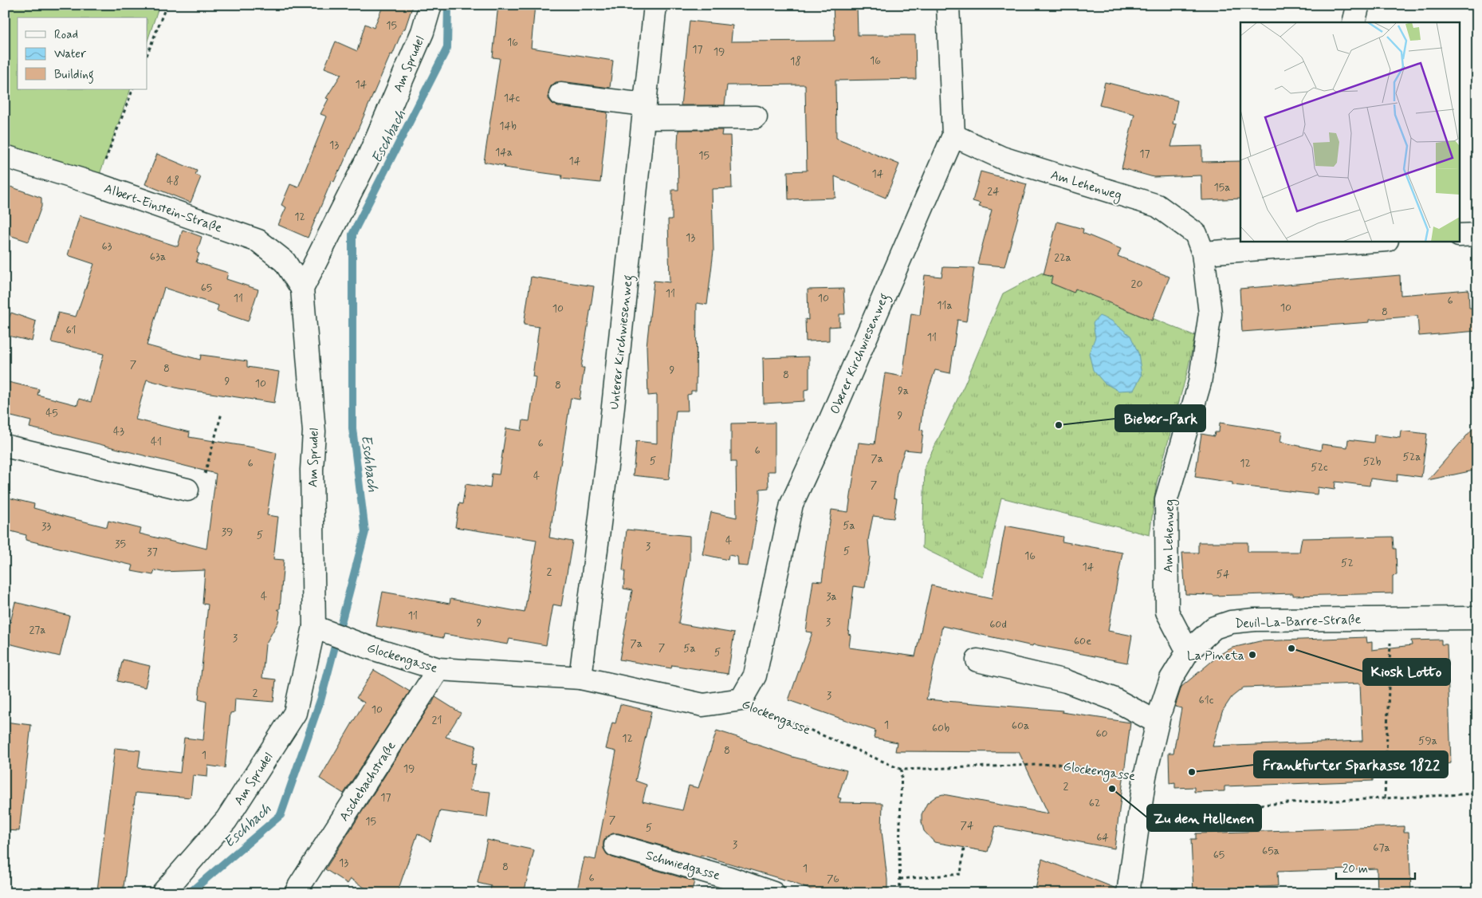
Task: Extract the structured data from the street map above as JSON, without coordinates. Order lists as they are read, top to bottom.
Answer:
{
  "streets": {
    "street": [
      "Am Sprudel",
      "Am Lehenweg",
      "Albert-Einstein-Straße",
      "Unterer Kirchwiesenweg",
      "Oberer Kirchwiesenweg",
      "Deuil-La-Barre-Straße",
      "Glockengasse",
      "Aschebachstraße",
      "Schmiedgasse"
    ]
  },
  "crossings": [
    ["Am Sprudel", "Albert-Einstein-Straße"],
    ["Am Sprudel", "Glockengasse"],
    ["Am Lehenweg", "Oberer Kirchwiesenweg"],
    ["Am Lehenweg", "Deuil-La-Barre-Straße"],
    ["Unterer Kirchwiesenweg", "Glockengasse"],
    ["Oberer Kirchwiesenweg", "Glockengasse"],
    ["Deuil-La-Barre-Straße", "Glockengasse"],
    ["Glockengasse", "Aschebachstraße"]
  ],
  "water": ["Eschbach"],
  "places": [
    "Bieber-Park",
    "Kiosk Lotto",
    "La Pineta",
    "Frankfurter Sparkasse 1822",
    "Zu den Hellenen"
  ],
  "house_numbers": [
    "15",
    "16",
    "17",
    "19",
    "16",
    "18",
    "14",
    "14c",
    "14b",
    "13",
    "14a",
    "17",
    "15",
    "14",
    "14",
    "48",
    "15a",
    "24",
    "12",
    "13",
    "63",
    "63a",
    "22a",
    "20",
    "65",
    "11",
    "11",
    "10",
    "6",
    "11a",
    "10",
    "10",
    "8",
    "61",
    "11",
    "7",
    "8",
    "9",
    "8",
    "9",
    "10",
    "8",
    "9a",
    "45",
    "9",
    "43",
    "41",
    "6",
    "6",
    "52a",
    "7a",
    "5",
    "52b",
    "6",
    "12",
    "52c",
    "4",
    "7",
    "5a",
    "33",
    "39",
    "5",
    "4",
    "35",
    "3",
    "5",
    "37",
    "16",
    "52",
    "14",
    "2",
    "54",
    "4",
    "3a",
    "11",
    "3",
    "9",
    "60d",
    "27a",
    "3",
    "60e",
    "7a",
    "7",
    "5a",
    "5",
    "2",
    "3",
    "61c",
    "10",
    "21",
    "1",
    "60a",
    "60b",
    "60",
    "12",
    "59a",
    "8",
    "1",
    "19",
    "2",
    "17",
    "62",
    "7",
    "15",
    "74",
    "5",
    "64",
    "3",
    "67a",
    "65a",
    "65",
    "13",
    "8",
    "1",
    "6",
    "76"
  ],
  "legend": ["Road", "Water", "Building"],
  "scale_bar": "20 m"
}
